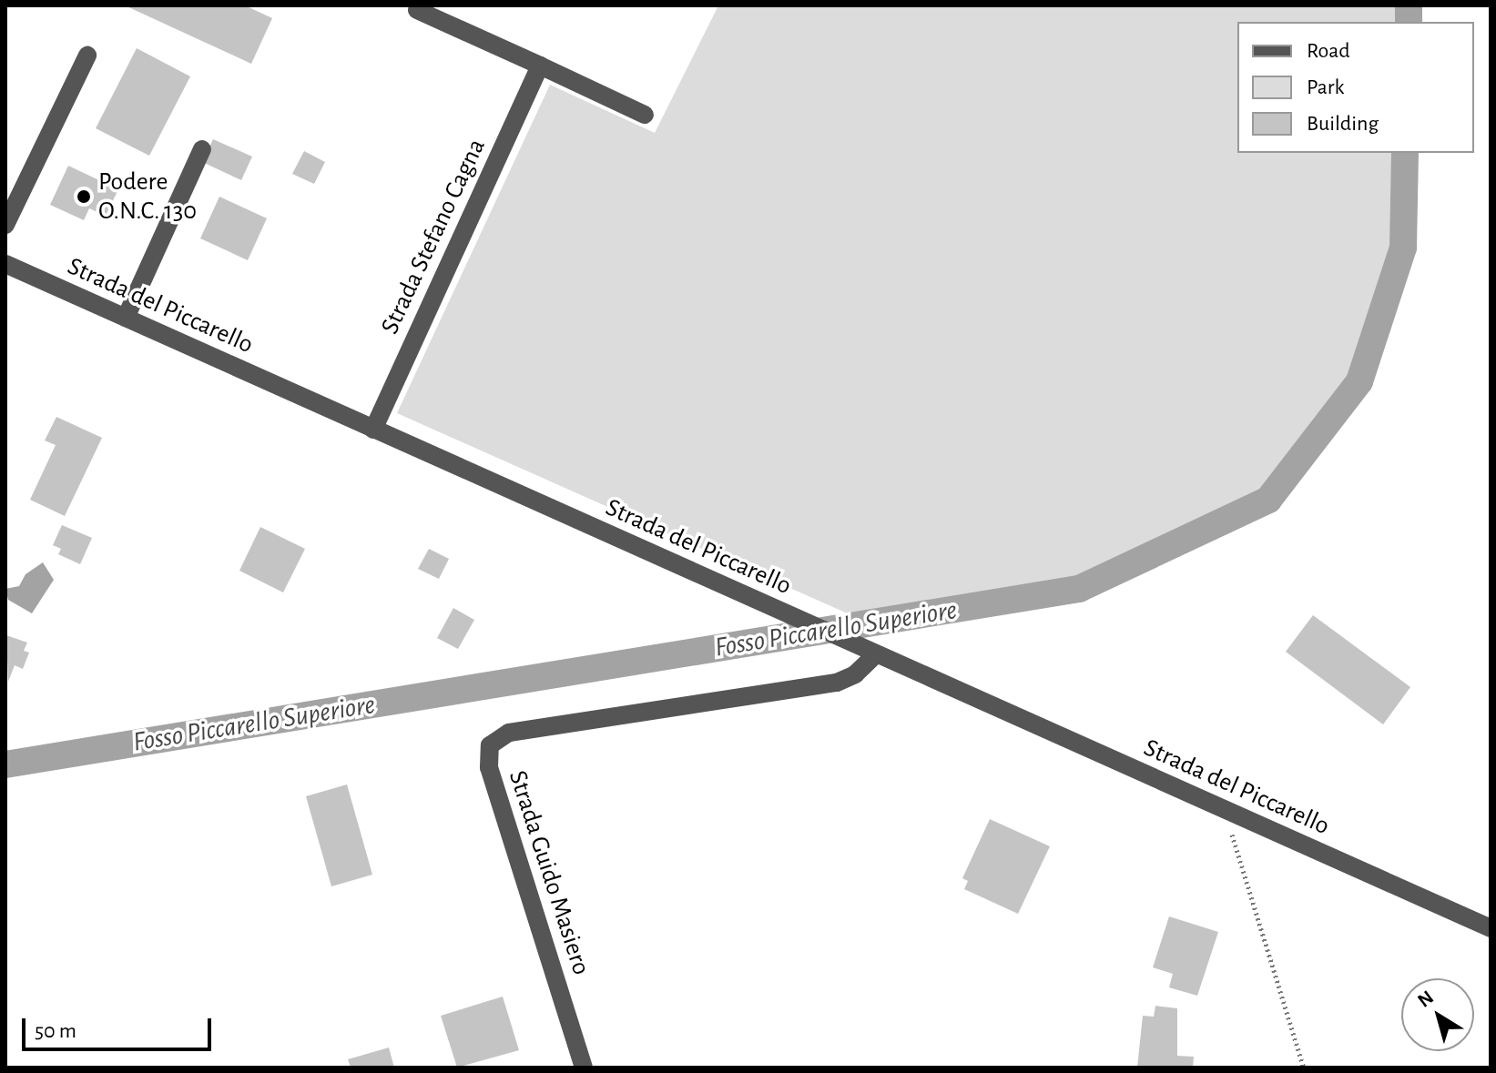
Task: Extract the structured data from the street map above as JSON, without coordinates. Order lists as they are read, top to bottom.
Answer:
{
  "streets": {
    "street": ["Strada Stefano Cagna", "Strada del Piccarello", "Strada Guido Masiero"]
  },
  "crossings": [
    ["Strada Stefano Cagna", "Strada del Piccarello"],
    ["Strada del Piccarello", "Strada Guido Masiero"]
  ],
  "water": ["Fosso Piccarello Superiore"],
  "places": ["Podere O.N.C. 130"],
  "legend": ["Road", "Park", "Building"],
  "scale_bar": "50 m",
  "north": "top left"
}
